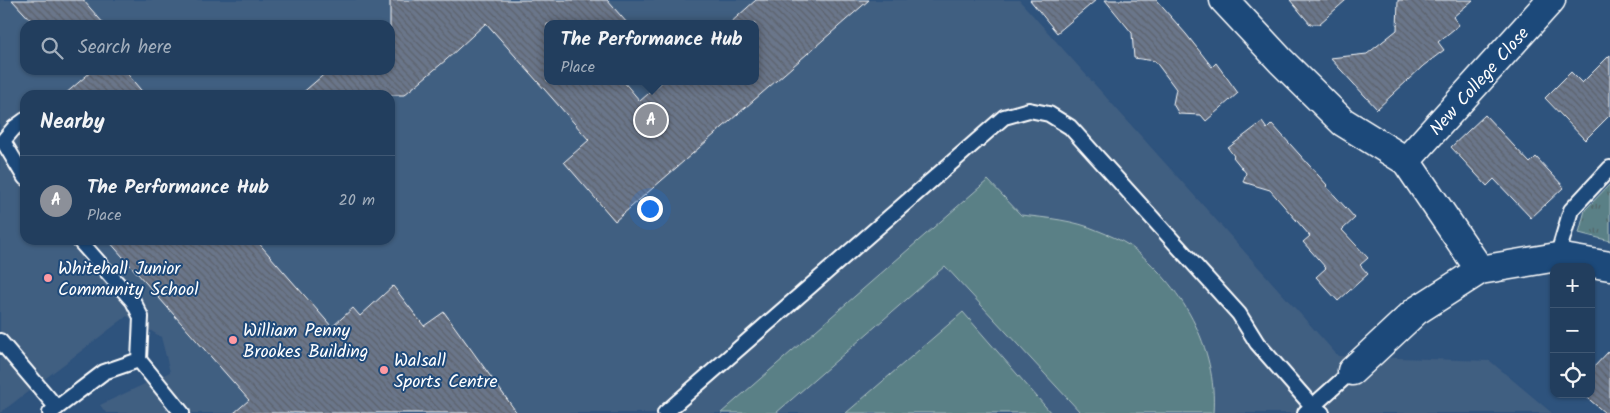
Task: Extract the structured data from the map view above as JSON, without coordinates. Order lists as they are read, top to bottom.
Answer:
{
  "streets": {
    "street": ["New College Close"]
  },
  "places": ["Whitehall Junior Community School", "William Penny Brookes Building", "Walsall Sports Centre"],
  "page": {
    "popup": ["The Performance Hub", "Place"],
    "search": "Search here",
    "heading": "Nearby",
    "pins": "A",
    "list": [
      {
        "mark": "A",
        "name": "The Performance Hub",
        "note": "Place",
        "value": "20 m"
      }
    ],
    "map_buttons": ["+", "−"]
  }
}
